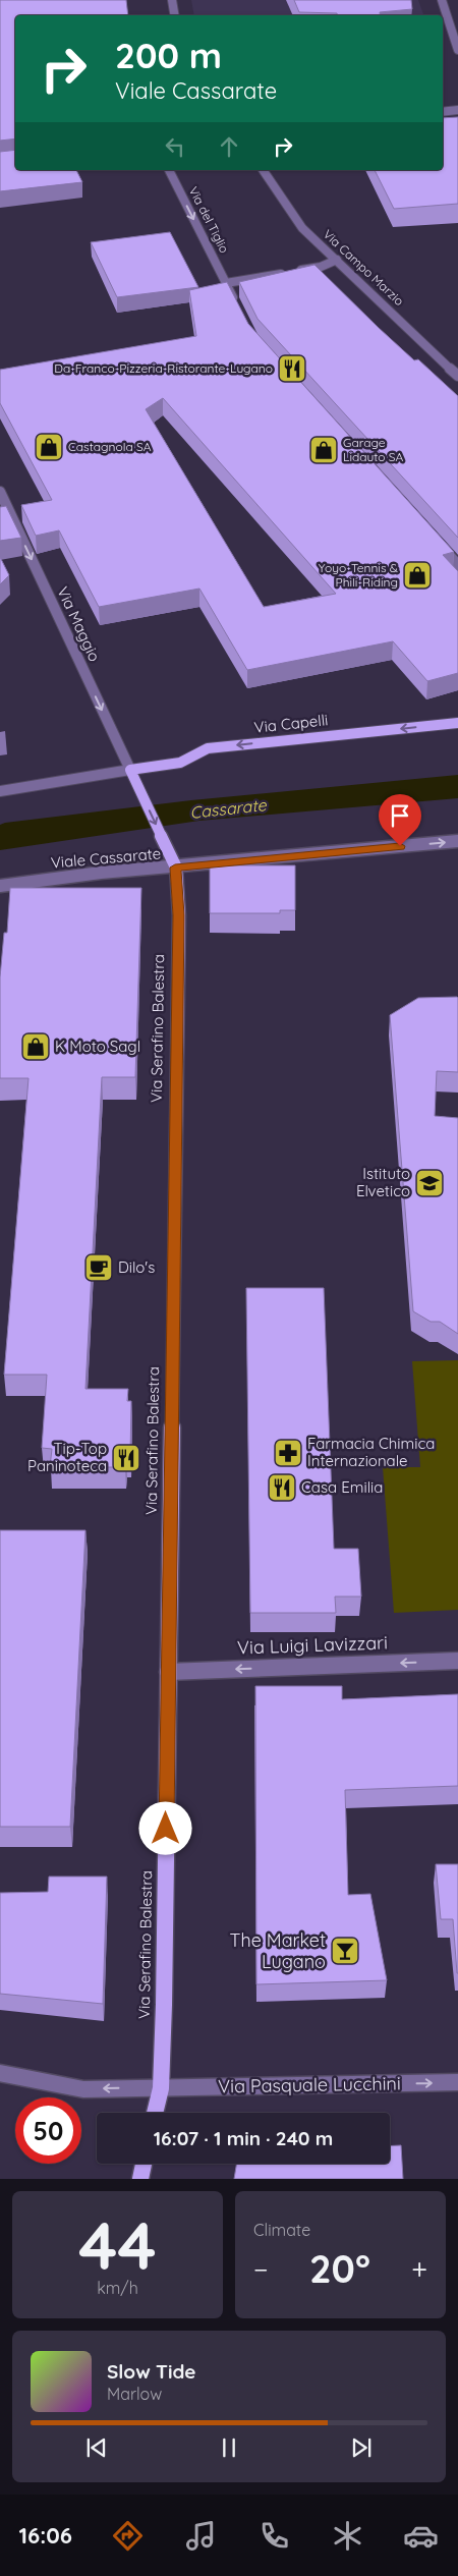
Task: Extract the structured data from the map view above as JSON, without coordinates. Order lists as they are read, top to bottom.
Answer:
{
  "streets": {
    "main road": ["Via Capelli", "Via Serafino Balestra"],
    "street": [
      "Via del Tiglio",
      "Via Campo Marzio",
      "Via Maggio",
      "Viale Cassarate",
      "Via Luigi Lavizzari",
      "Via Pasquale Lucchini"
    ]
  },
  "crossings": [
    ["Via Maggio", "Via Capelli"],
    ["Via Maggio", "Via Serafino Balestra"],
    ["Via Capelli", "Via Serafino Balestra"],
    ["Viale Cassarate", "Via Serafino Balestra"],
    ["Via Serafino Balestra", "Via Luigi Lavizzari"],
    ["Via Serafino Balestra", "Via Pasquale Lucchini"]
  ],
  "one_way": [
    "Via del Tiglio",
    "Via Maggio",
    "Via Capelli",
    "Viale Cassarate",
    "Via Luigi Lavizzari"
  ],
  "water": ["Cassarate"],
  "places": {
    "restaurant": ["Da-Franco-Pizzeria-Ristorante-Lugano", "Tip-Top Paninoteca", "Casa Emilia"],
    "shop": [
      "Castagnola SA",
      "Garage Lidauto SA",
      "Yoyo-Tennis & Phili-Riding",
      "K Moto Sagl"
    ],
    "school or university": ["Istituto Elvetico"],
    "cafe": ["Dilo's"],
    "pharmacy": ["Farmacia Chimica Internazionale"],
    "bar": ["The Market Lugano"]
  },
  "page": {
    "turn": ["200 m", "Viale Cassarate"],
    "limit": "50",
    "trip": "16:07 · 1 min · 240 m",
    "tile": [
      ["44", "km/h"],
      "Climate"
    ],
    "heat": ["−", "20°", "+"],
    "song": ["Slow Tide", "Marlow"],
    "tabs": "16:06"
  }
}
